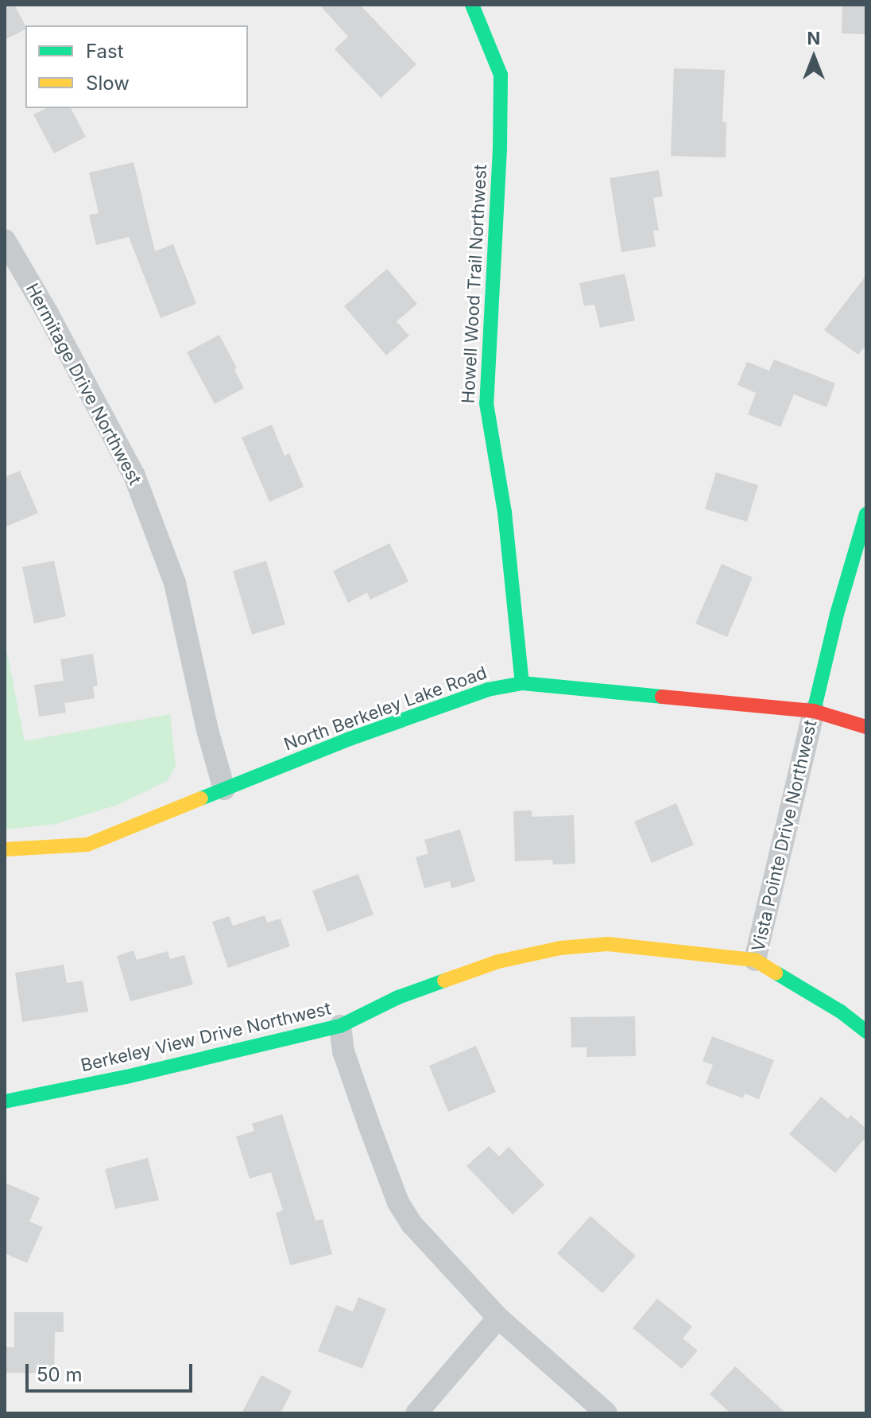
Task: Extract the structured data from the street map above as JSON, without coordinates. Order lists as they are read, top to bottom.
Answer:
{
  "streets": {
    "street": [
      "Howell Wood Trail Northwest",
      "Hermitage Drive Northwest",
      "North Berkeley Lake Road",
      "Vista Pointe Drive Northwest",
      "Berkeley View Drive Northwest"
    ]
  },
  "crossings": [
    ["Howell Wood Trail Northwest", "North Berkeley Lake Road"],
    ["Hermitage Drive Northwest", "North Berkeley Lake Road"],
    ["North Berkeley Lake Road", "Vista Pointe Drive Northwest"],
    ["Vista Pointe Drive Northwest", "Berkeley View Drive Northwest"]
  ],
  "legend": ["Fast", "Slow"],
  "scale_bar": "50 m",
  "north": "top"
}
